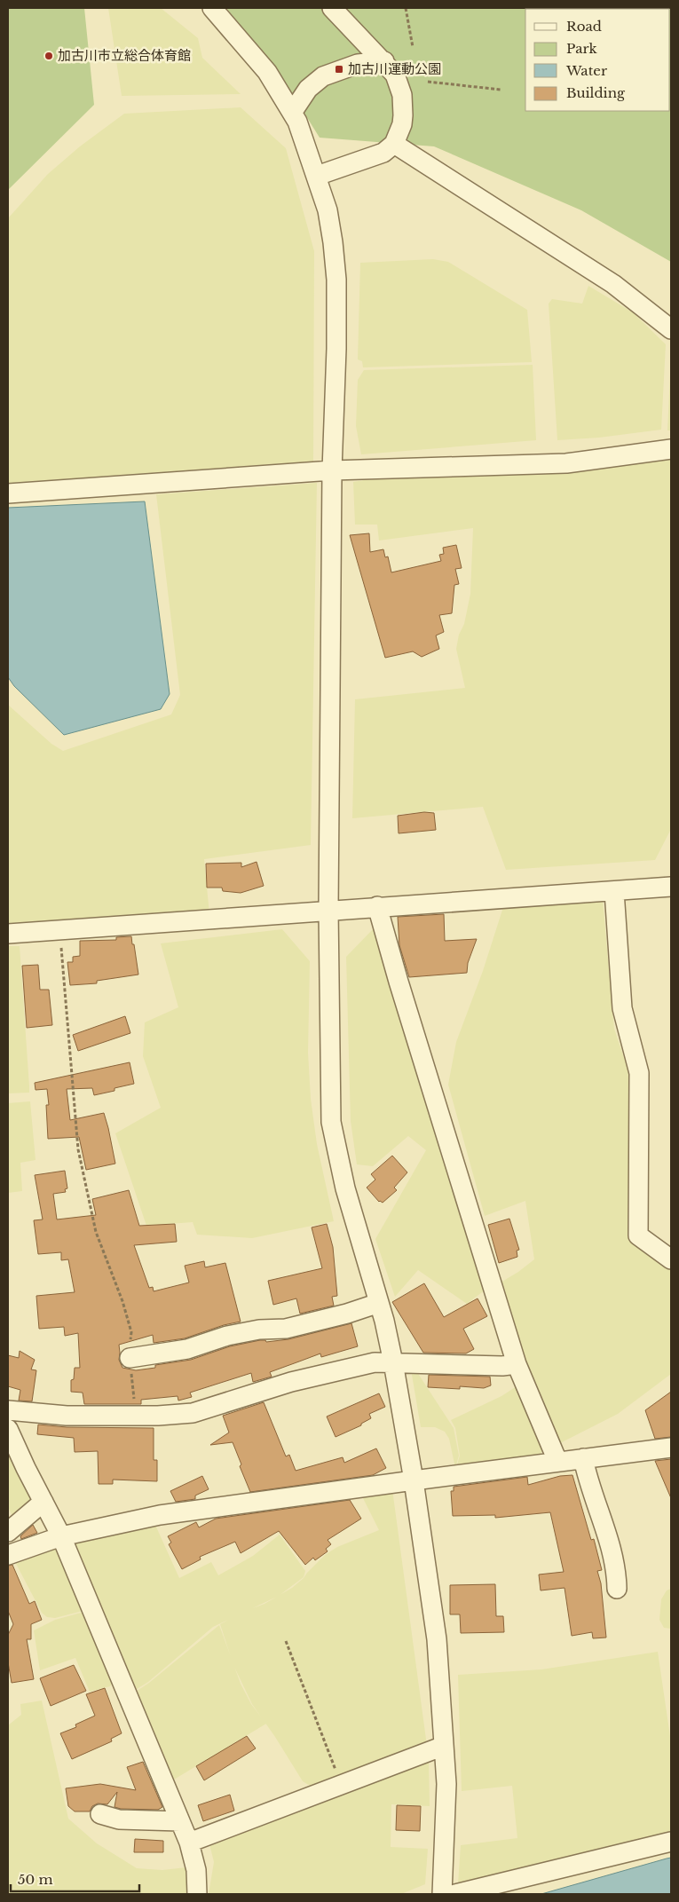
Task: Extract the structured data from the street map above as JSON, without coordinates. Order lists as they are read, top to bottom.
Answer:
{
  "places": {
    "other": ["加古川市立総合体育館"],
    "transit": ["加古川運動公園"]
  },
  "legend": [
    "Road",
    "Park",
    "Water",
    "Building"
  ],
  "scale_bar": "50 m"
}
